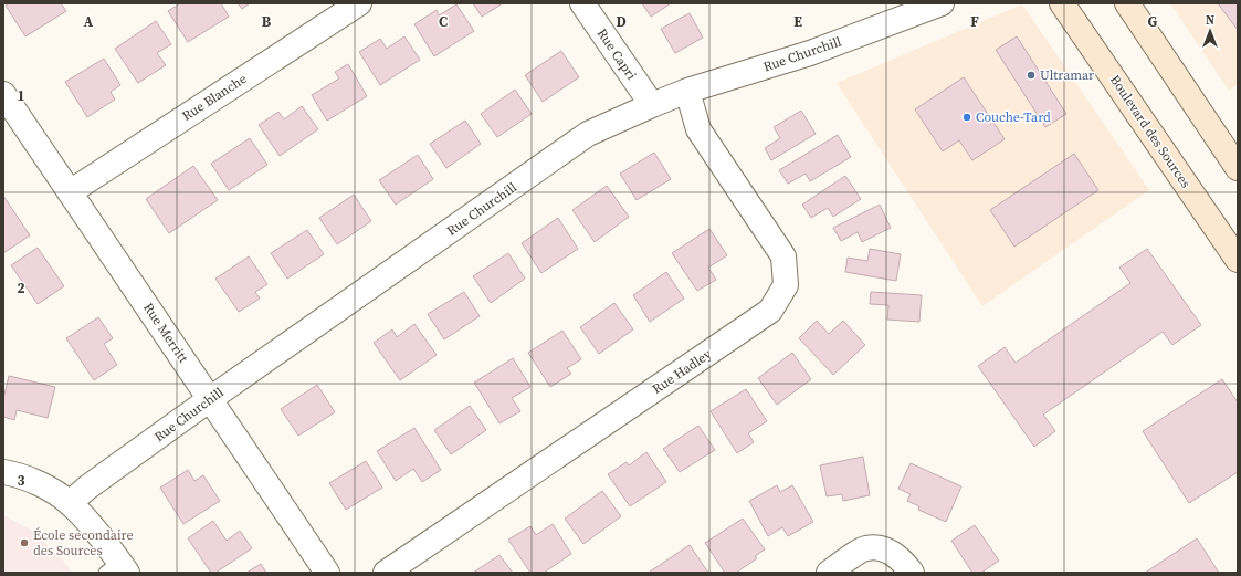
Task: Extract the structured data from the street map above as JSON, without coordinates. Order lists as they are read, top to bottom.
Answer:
{
  "streets": {
    "main road": ["Boulevard des Sources"],
    "street": [
      "Rue Capri",
      "Rue Churchill",
      "Rue Blanche",
      "Rue Merritt",
      "Rue Hadley"
    ]
  },
  "crossings": [
    ["Rue Capri", "Rue Churchill"],
    ["Rue Churchill", "Rue Merritt"],
    ["Rue Churchill", "Rue Hadley"],
    ["Rue Blanche", "Rue Merritt"]
  ],
  "places": ["Ultramar", "Couche-Tard", "École secondaire des Sources"],
  "north": "top",
  "grid": {
    "columns": [
      "A",
      "B",
      "C",
      "D",
      "E",
      "F",
      "G"
    ],
    "rows": ["1", "2", "3"]
  }
}
